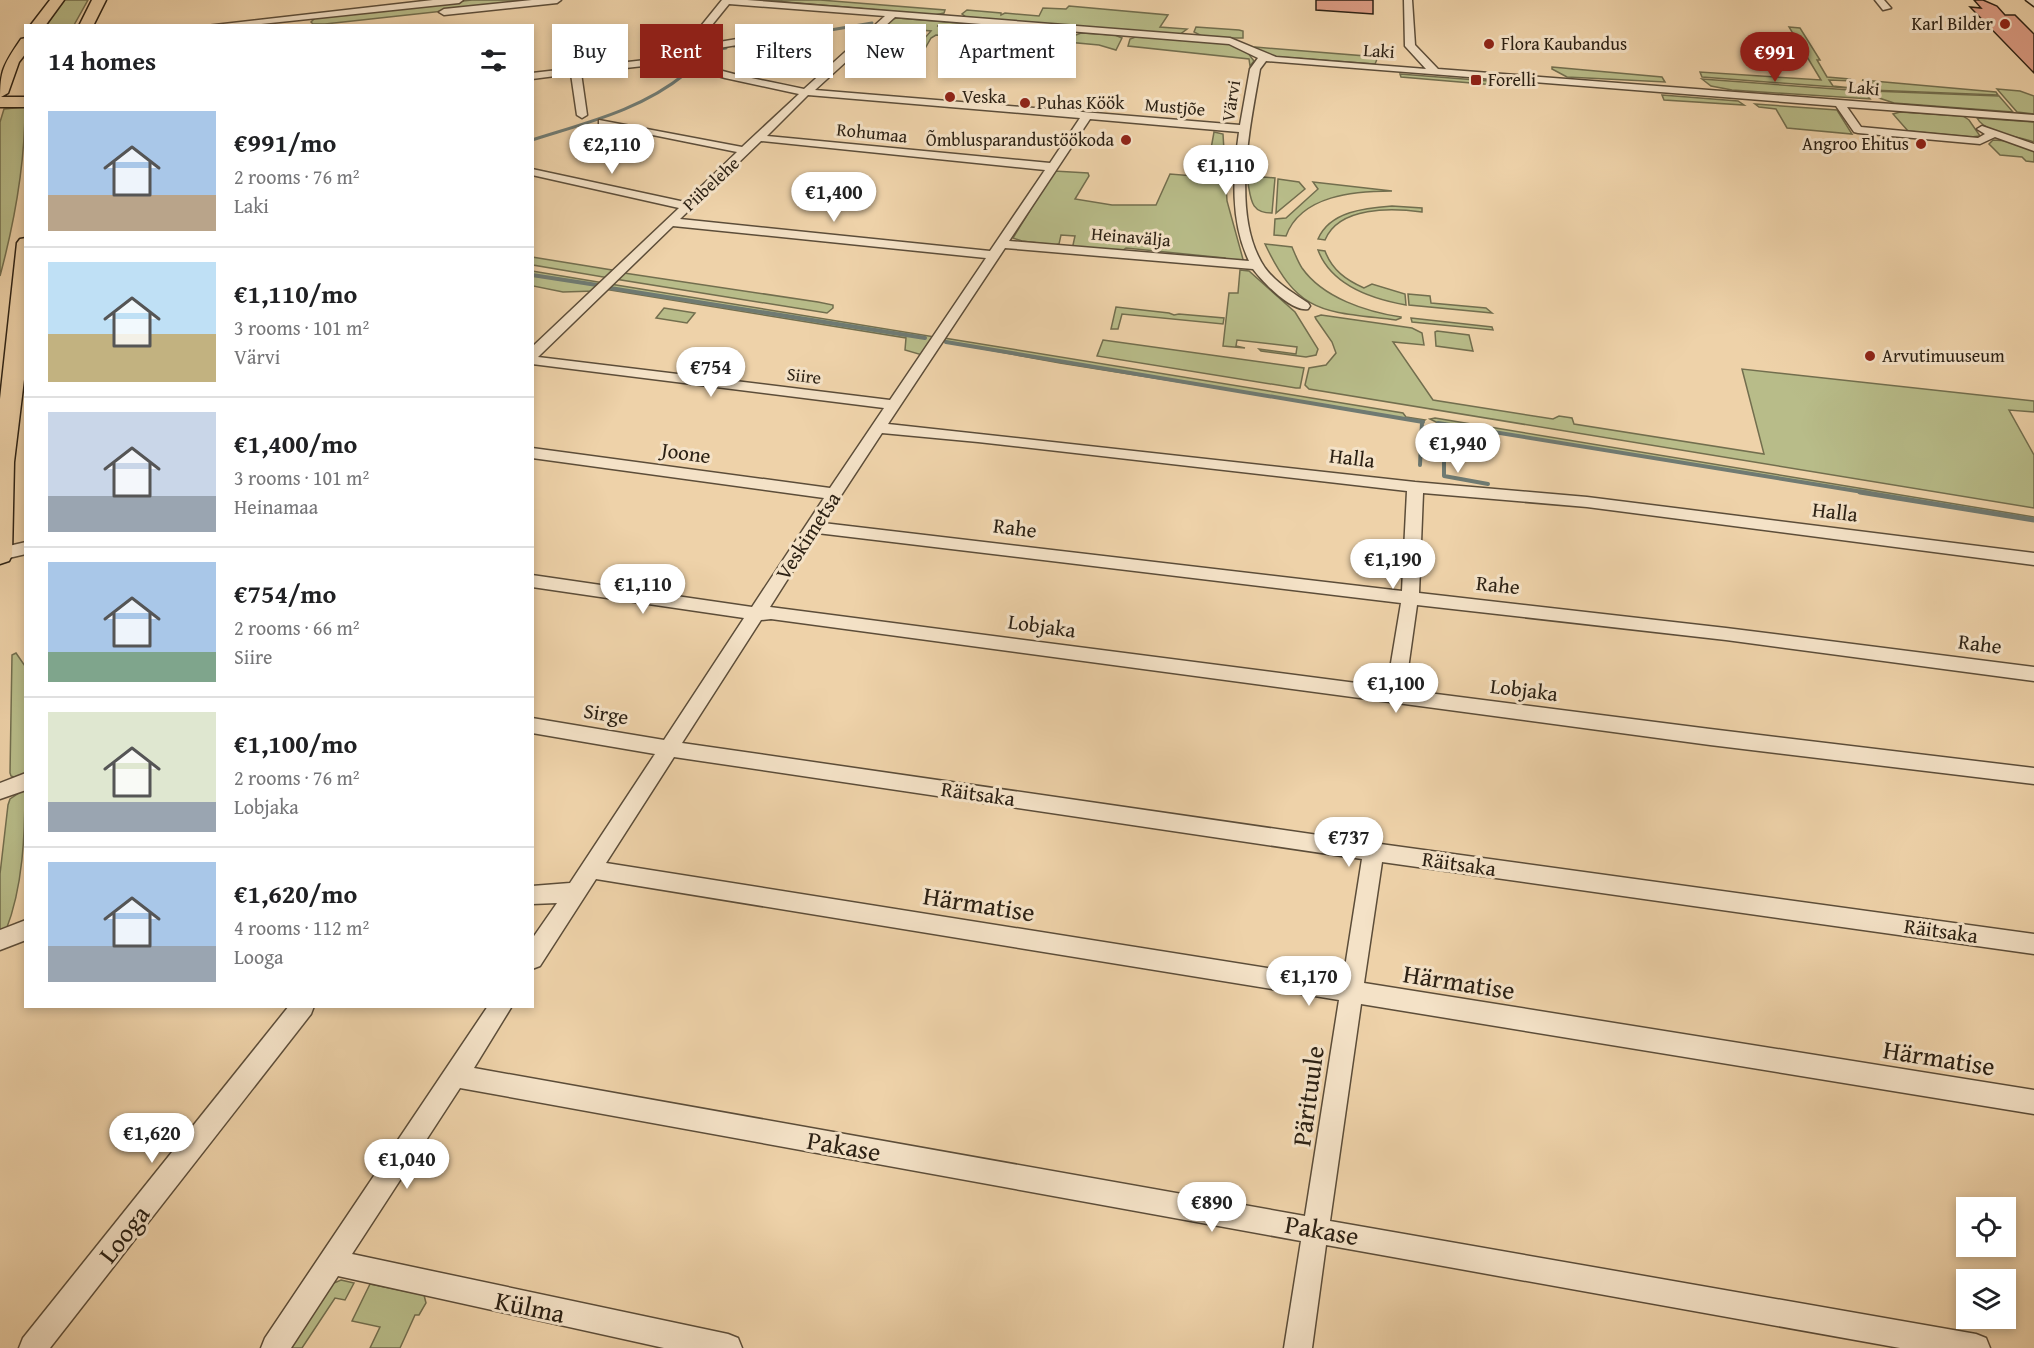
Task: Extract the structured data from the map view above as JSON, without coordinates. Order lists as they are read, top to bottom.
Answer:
{
  "streets": {
    "street": [
      "Laki",
      "Värvi",
      "Mustjõe",
      "Rohumaa",
      "Piibelehe",
      "Heinavälja",
      "Siire",
      "Joone",
      "Halla",
      "Rahe",
      "Veskimetsa",
      "Lobjaka",
      "Sirge",
      "Räitsaka",
      "Härmatise",
      "Pärituule",
      "Pakase",
      "Looga",
      "Külma"
    ]
  },
  "crossings": [
    ["Laki", "Värvi"],
    ["Laki", "Piibelehe"],
    ["Värvi", "Mustjõe"],
    ["Värvi", "Heinavälja"],
    ["Mustjõe", "Piibelehe"],
    ["Mustjõe", "Veskimetsa"],
    ["Rohumaa", "Piibelehe"],
    ["Rohumaa", "Veskimetsa"],
    ["Piibelehe", "Heinavälja"],
    ["Heinavälja", "Veskimetsa"],
    ["Siire", "Veskimetsa"],
    ["Joone", "Veskimetsa"],
    ["Halla", "Veskimetsa"],
    ["Rahe", "Veskimetsa"],
    ["Veskimetsa", "Lobjaka"],
    ["Veskimetsa", "Sirge"],
    ["Veskimetsa", "Räitsaka"],
    ["Veskimetsa", "Härmatise"],
    ["Sirge", "Räitsaka"],
    ["Räitsaka", "Pärituule"],
    ["Härmatise", "Pärituule"],
    ["Pärituule", "Pakase"]
  ],
  "places": {
    "other": [
      "Karl Bilder",
      "Flora Kaubandus",
      "Veska",
      "Puhas Köök",
      "Õmblusparandustöökoda",
      "Angroo Ehitus",
      "Arvutimuuseum"
    ],
    "transit": ["Forelli"]
  },
  "page": {
    "chip": [
      "Buy",
      "Rent",
      "Filters",
      "New",
      "Apartment"
    ],
    "heading": "14 homes",
    "price": [
      "€991",
      "€2,110",
      "€1,110",
      "€1,400",
      "€754",
      "€1,940",
      "€1,190",
      "€1,110",
      "€1,100",
      "€737",
      "€1,170",
      "€1,620",
      "€1,040",
      "€890"
    ],
    "list": [
      {
        "name": "€991/mo",
        "note": "2 rooms · 76 m² · Laki"
      },
      {
        "name": "€1,110/mo",
        "note": "3 rooms · 101 m² · Värvi"
      },
      {
        "name": "€1,400/mo",
        "note": "3 rooms · 101 m² · Heinamaa"
      },
      {
        "name": "€754/mo",
        "note": "2 rooms · 66 m² · Siire"
      },
      {
        "name": "€1,100/mo",
        "note": "2 rooms · 76 m² · Lobjaka"
      },
      {
        "name": "€1,620/mo",
        "note": "4 rooms · 112 m² · Looga"
      }
    ]
  }
}
